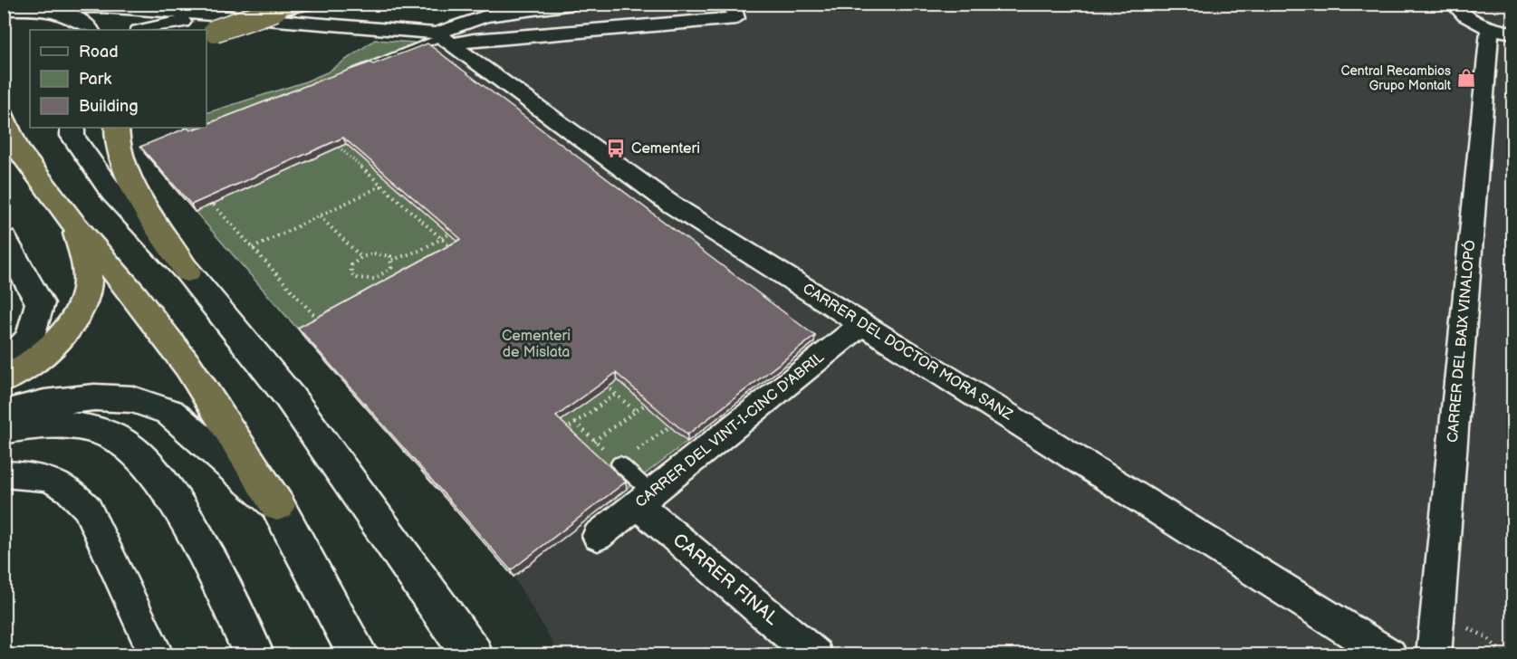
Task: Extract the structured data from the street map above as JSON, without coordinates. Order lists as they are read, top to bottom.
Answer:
{
  "streets": {
    "street": [
      "CARRER DEL BAIX VINALOPÓ",
      "CARRER DEL DOCTOR MORA SANZ",
      "CARRER DEL VINT-I-CINC D'ABRIL",
      "CARRER FINAL"
    ]
  },
  "crossings": [
    ["CARRER DEL DOCTOR MORA SANZ", "CARRER DEL VINT-I-CINC D'ABRIL"],
    ["CARRER DEL VINT-I-CINC D'ABRIL", "CARRER FINAL"]
  ],
  "parks": ["Cementeri de Mislata"],
  "places": {
    "shop": ["Central Recambios Grupo Montalt"],
    "bus stop": ["Cementeri"]
  },
  "legend": ["Road", "Park", "Building"]
}
